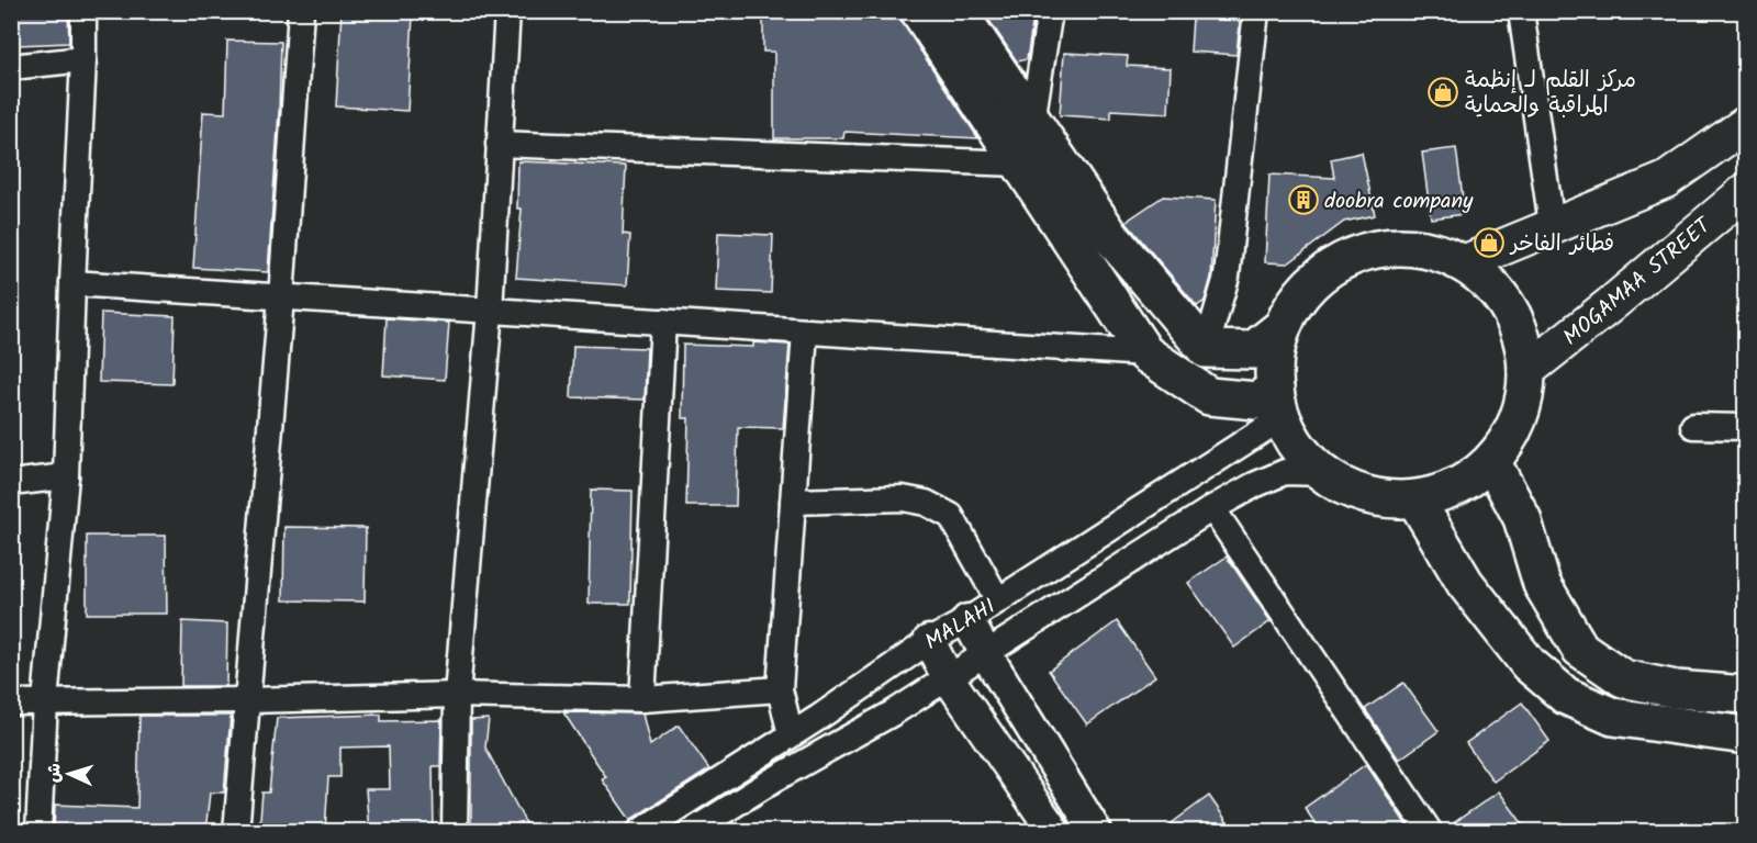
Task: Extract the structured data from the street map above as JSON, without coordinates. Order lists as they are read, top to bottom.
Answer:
{
  "streets": {
    "main road": ["MOGAMAA STREET"],
    "street": ["MALAHI"]
  },
  "places": {
    "shop": ["مركز القلم لـ إنظمة المراقبة والحماية", "فطائر الفاخر"],
    "building": ["doobra company"]
  },
  "north": "left"
}
